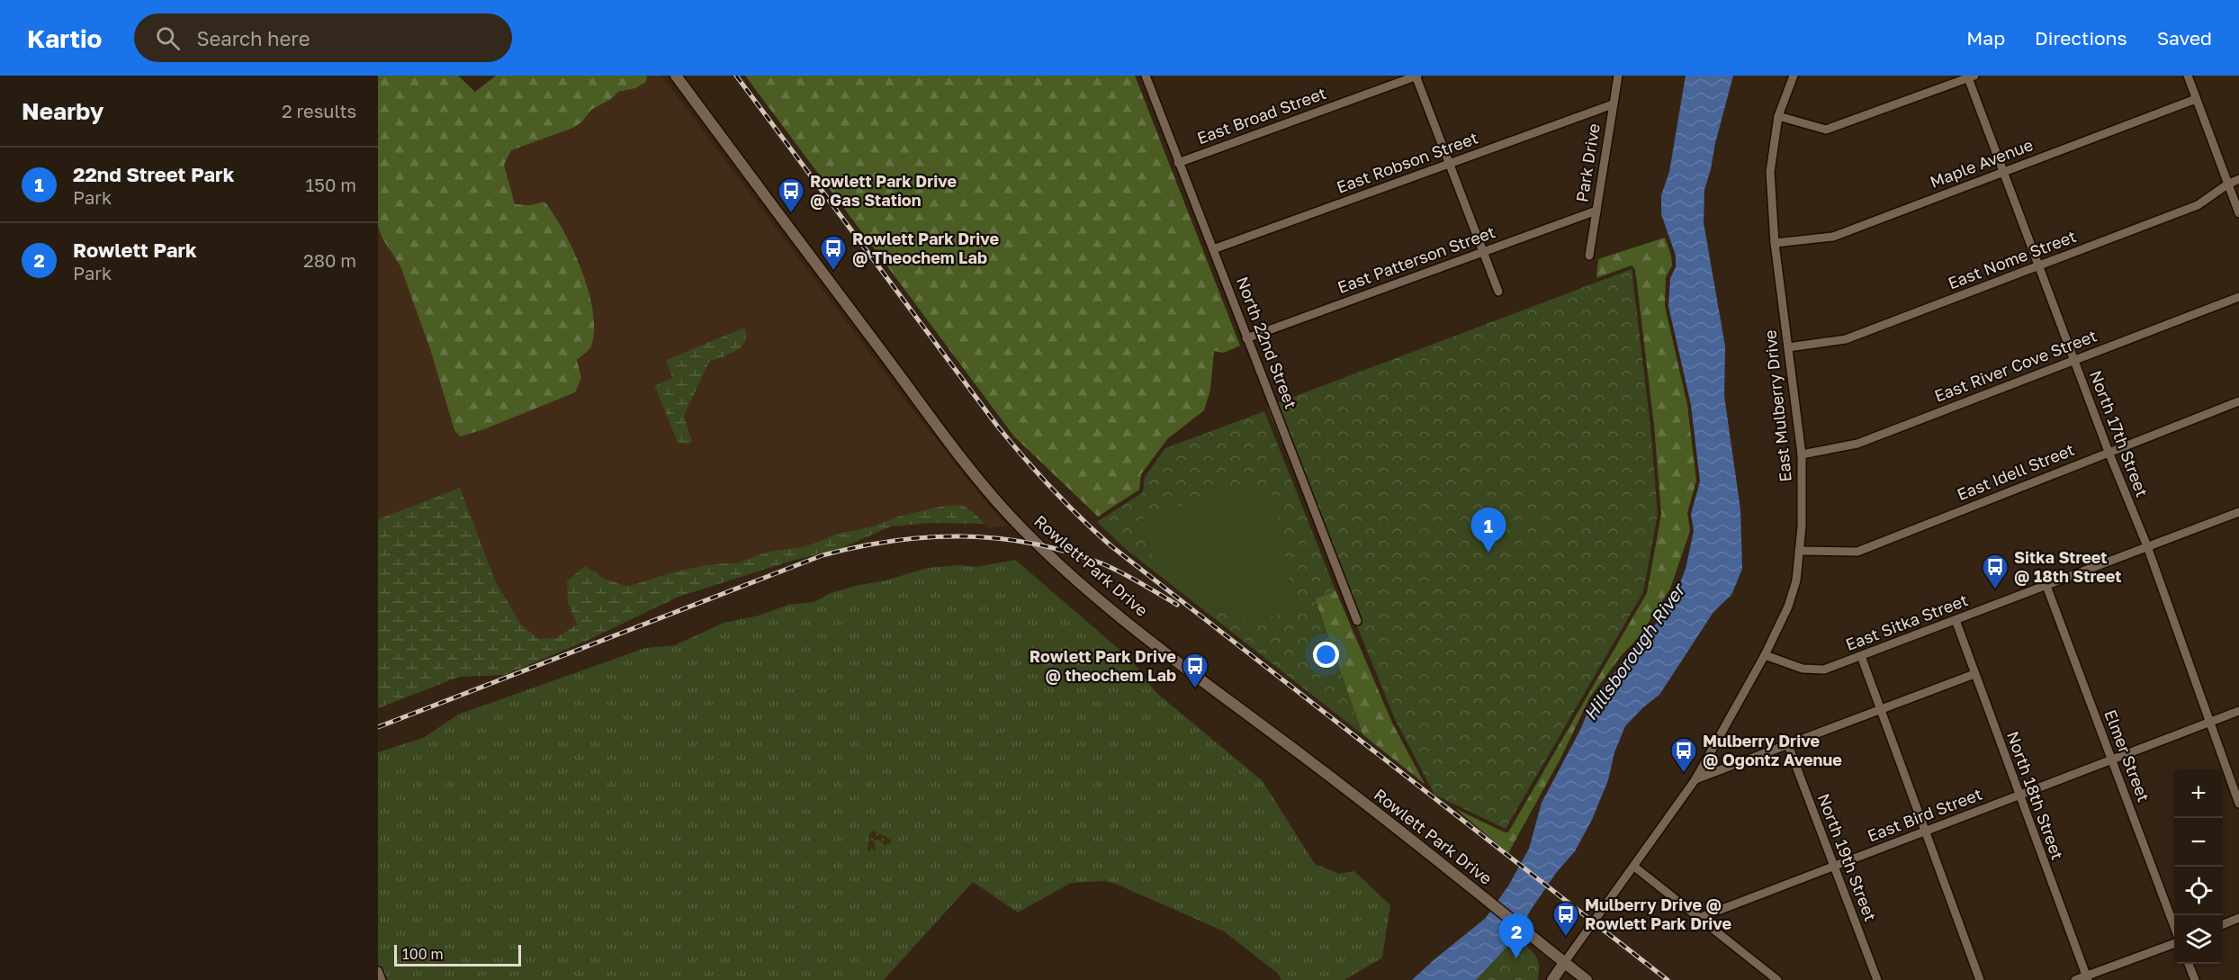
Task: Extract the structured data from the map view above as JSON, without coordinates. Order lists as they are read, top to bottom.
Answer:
{
  "streets": {
    "street": [
      "East Broad Street",
      "East Robson Street",
      "Park Drive",
      "Maple Avenue",
      "East Patterson Street",
      "East Nome Street",
      "North 22nd Street",
      "East River Cove Street",
      "East Mulberry Drive",
      "North 17th Street",
      "East Idell Street",
      "Rowlett Park Drive",
      "East Sitka Street",
      "Elmer Street",
      "North 18th Street",
      "East Bird Street",
      "North 19th Street"
    ]
  },
  "crossings": [
    ["East Broad Street", "North 22nd Street"],
    ["East Robson Street", "Park Drive"],
    ["East Robson Street", "North 22nd Street"],
    ["Park Drive", "East Patterson Street"],
    ["Maple Avenue", "East Mulberry Drive"],
    ["Maple Avenue", "North 17th Street"],
    ["East Patterson Street", "North 22nd Street"],
    ["East Nome Street", "East Mulberry Drive"],
    ["East Nome Street", "North 17th Street"],
    ["East River Cove Street", "East Mulberry Drive"],
    ["East River Cove Street", "North 17th Street"],
    ["East Mulberry Drive", "East Idell Street"],
    ["East Mulberry Drive", "Rowlett Park Drive"],
    ["East Mulberry Drive", "East Sitka Street"],
    ["North 17th Street", "East Idell Street"],
    ["North 17th Street", "East Sitka Street"],
    ["North 17th Street", "East Bird Street"],
    ["East Sitka Street", "Elmer Street"],
    ["East Sitka Street", "North 18th Street"],
    ["Elmer Street", "East Bird Street"],
    ["North 18th Street", "East Bird Street"],
    ["East Bird Street", "North 19th Street"]
  ],
  "water": ["Hillsborough River"],
  "places": {
    "bus stop": [
      "Rowlett Park Drive @ Gas Station",
      "Rowlett Park Drive @ Theochem Lab",
      "Sitka Street @ 18th Street",
      "Rowlett Park Drive @ theochem Lab",
      "Mulberry Drive @ Ogontz Avenue",
      "Mulberry Drive @ Rowlett Park Drive"
    ]
  },
  "scale_bar": "100 m",
  "page": {
    "header": "Kartio",
    "search": "Search here",
    "nav": ["Map", "Directions", "Saved"],
    "heading": ["Nearby", "2 results"],
    "list": [
      {
        "mark": "1",
        "name": "22nd Street Park",
        "note": "Park",
        "value": "150 m"
      },
      {
        "mark": "2",
        "name": "Rowlett Park",
        "note": "Park",
        "value": "280 m"
      }
    ],
    "pins": ["1", "2"],
    "map_buttons": ["+", "−"],
    "scale": "100 m"
  }
}
